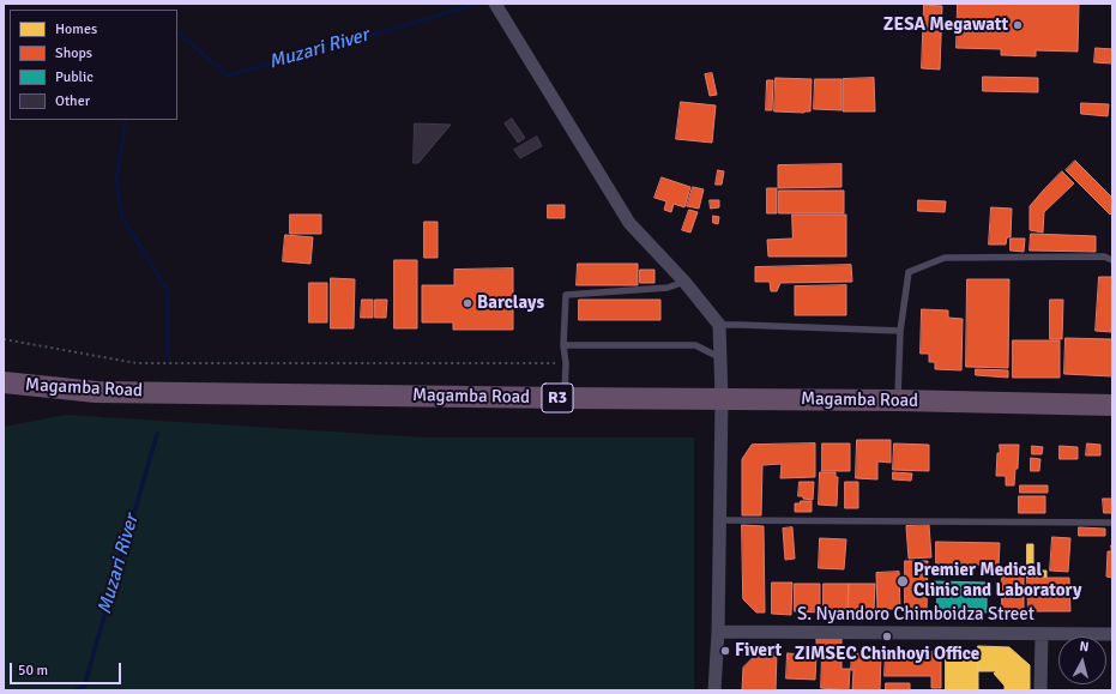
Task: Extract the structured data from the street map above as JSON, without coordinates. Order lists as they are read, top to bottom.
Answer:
{
  "streets": {
    "highway": ["Magamba Road", "R3"],
    "street": ["S. Nyandoro Chimboidza Street"]
  },
  "water": ["Muzari River"],
  "places": [
    "ZESA Megawatt",
    "Barclays",
    "Premier Medical Clinic and Laboratory",
    "ZIMSEC Chinhoyi Office",
    "Fivert"
  ],
  "legend": [
    "Homes",
    "Shops",
    "Public",
    "Other"
  ],
  "scale_bar": "50 m",
  "north": "top"
}
